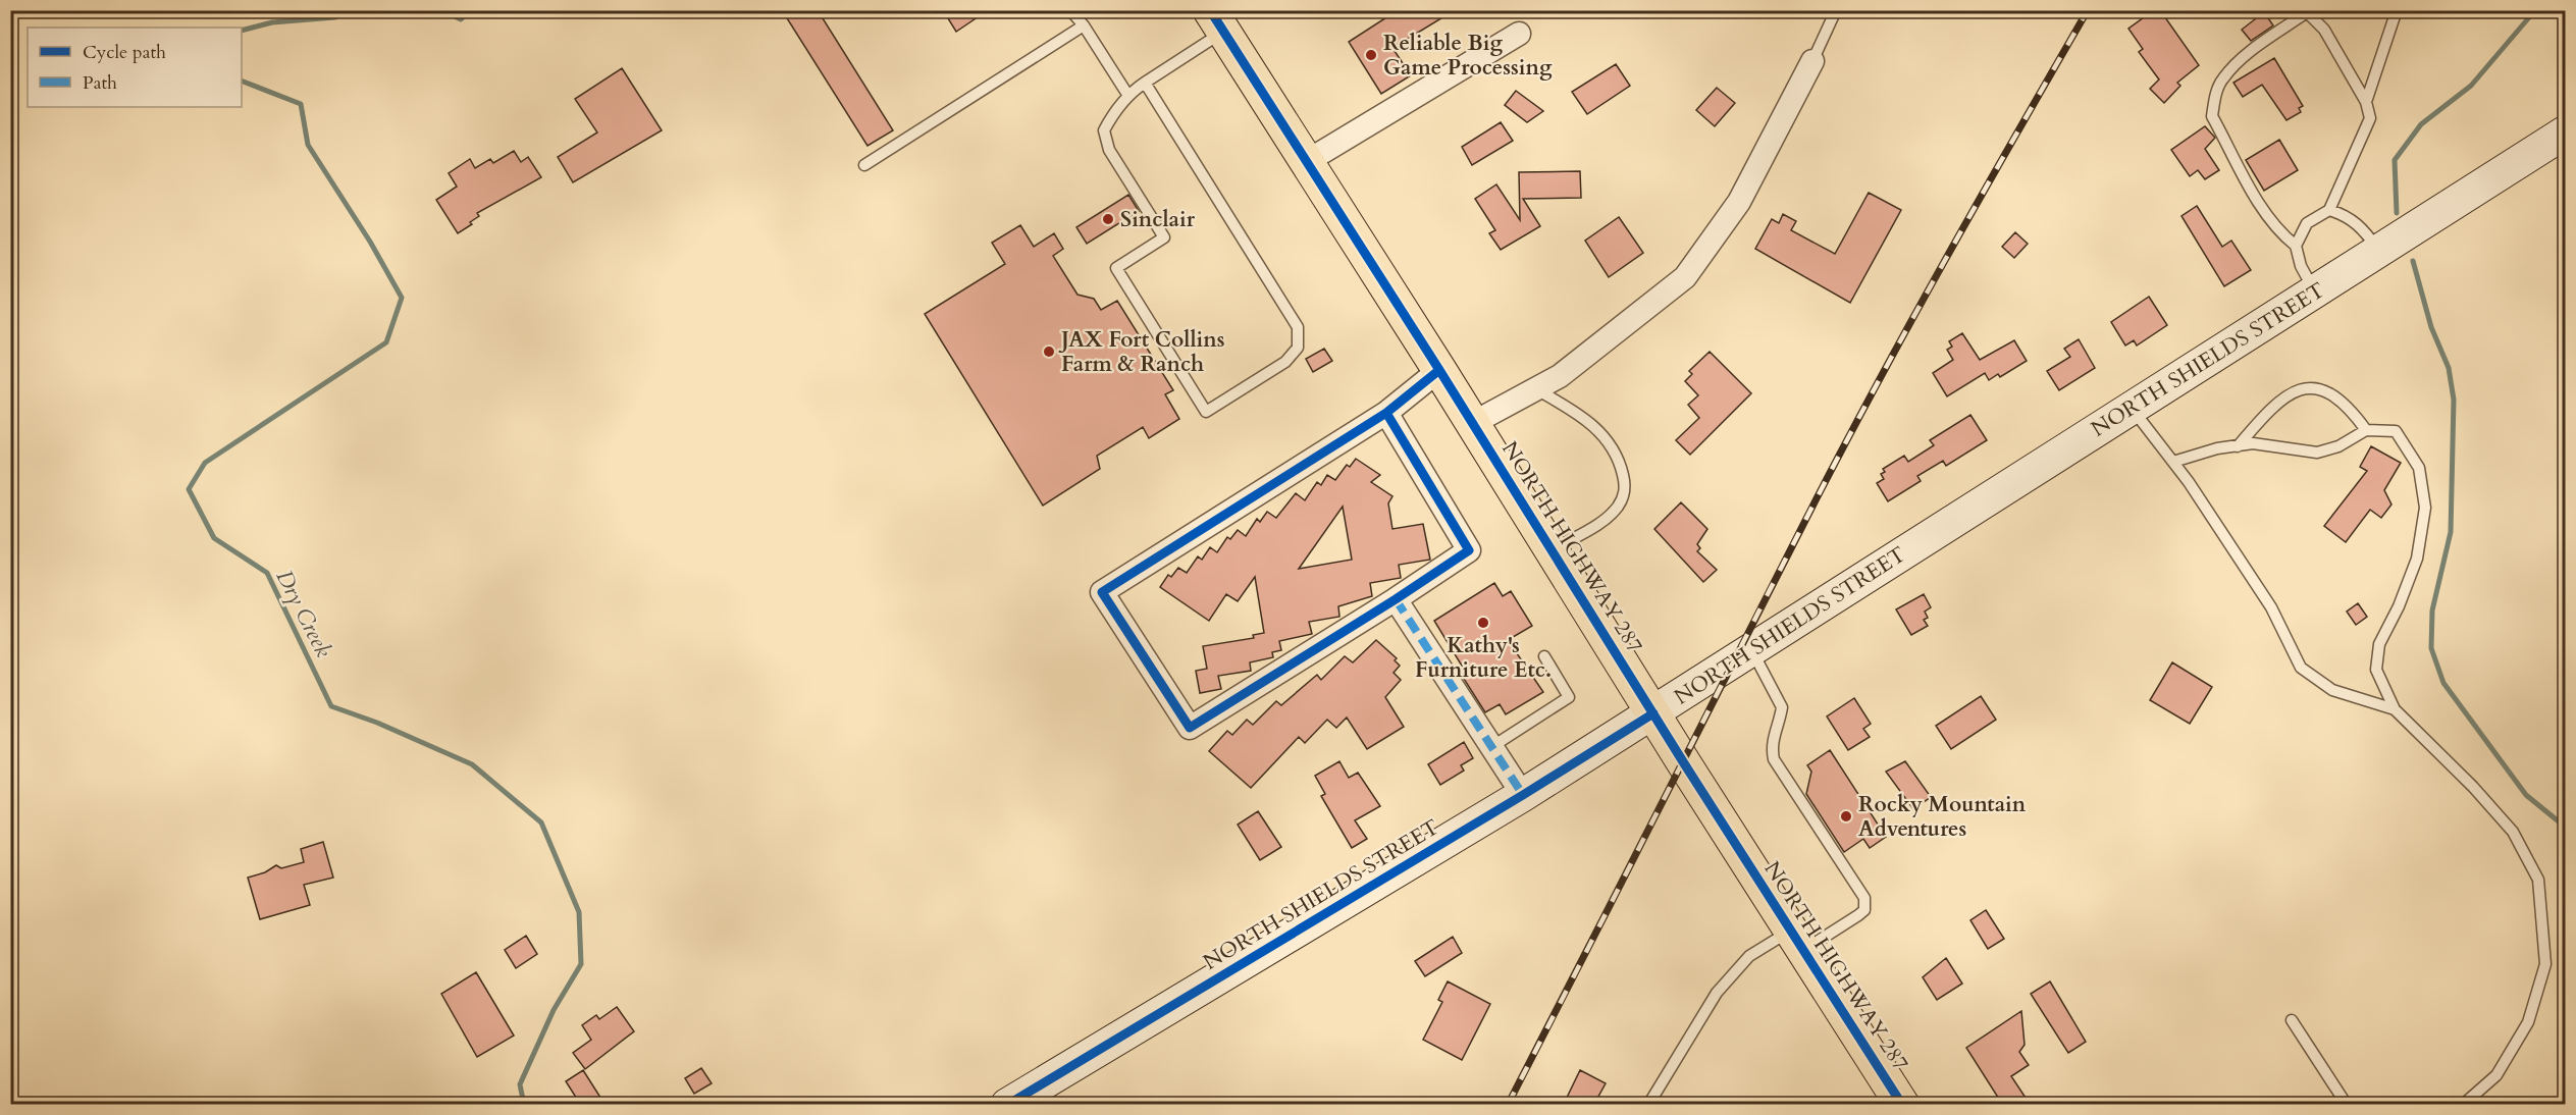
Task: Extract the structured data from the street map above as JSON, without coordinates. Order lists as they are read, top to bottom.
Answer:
{
  "streets": {
    "highway": ["NORTH HIGHWAY 287"],
    "main road": ["NORTH SHIELDS STREET"]
  },
  "crossings": [
    ["NORTH SHIELDS STREET", "NORTH HIGHWAY 287"]
  ],
  "water": ["Dry Creek"],
  "places": [
    "Reliable Big Game Processing",
    "Sinclair",
    "JAX Fort Collins Farm & Ranch",
    "Kathy's Furniture Etc.",
    "Rocky Mountain Adventures"
  ],
  "legend": ["Cycle path", "Path"]
}
